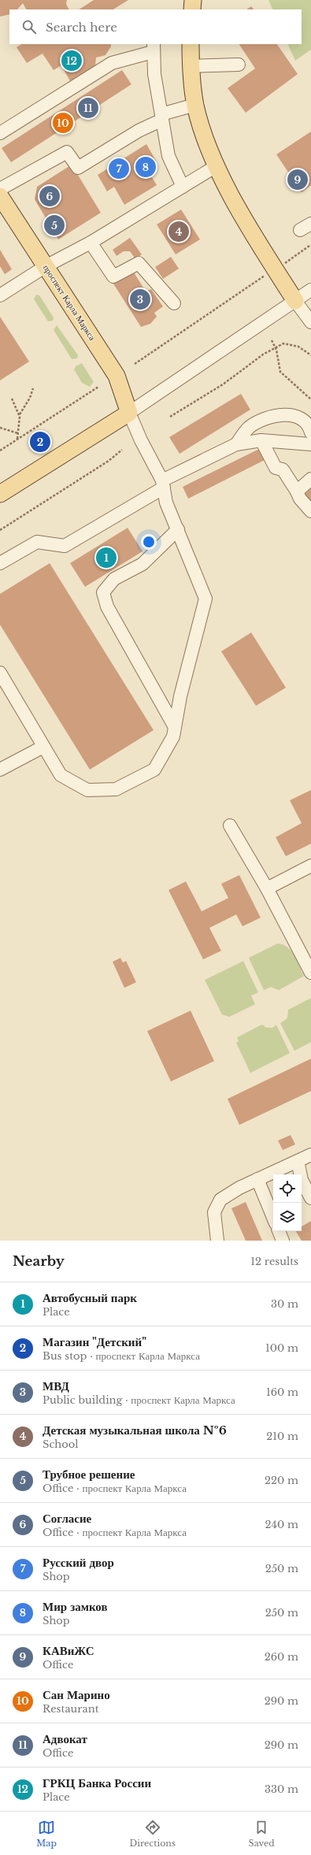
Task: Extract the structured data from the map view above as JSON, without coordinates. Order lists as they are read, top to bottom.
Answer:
{
  "streets": {
    "main road": ["проспект Карла Маркса"]
  },
  "page": {
    "search": "Search here",
    "pins": [
      "12",
      "11",
      "10",
      "8",
      "7",
      "9",
      "6",
      "5",
      "4",
      "3",
      "2",
      "1"
    ],
    "heading": ["Nearby", "12 results"],
    "list": [
      {
        "mark": "1",
        "name": "Автобусный парк",
        "note": "Place",
        "value": "30 m"
      },
      {
        "mark": "2",
        "name": "Магазин \"Детский\"",
        "note": "Bus stop · проспект Карла Маркса",
        "value": "100 m"
      },
      {
        "mark": "3",
        "name": "МВД",
        "note": "Public building · проспект Карла Маркса",
        "value": "160 m"
      },
      {
        "mark": "4",
        "name": "Детская музыкальная школа №6",
        "note": "School",
        "value": "210 m"
      },
      {
        "mark": "5",
        "name": "Трубное решение",
        "note": "Office · проспект Карла Маркса",
        "value": "220 m"
      },
      {
        "mark": "6",
        "name": "Согласие",
        "note": "Office · проспект Карла Маркса",
        "value": "240 m"
      },
      {
        "mark": "7",
        "name": "Русский двор",
        "note": "Shop",
        "value": "250 m"
      },
      {
        "mark": "8",
        "name": "Мир замков",
        "note": "Shop",
        "value": "250 m"
      },
      {
        "mark": "9",
        "name": "КАВиЖС",
        "note": "Office",
        "value": "260 m"
      },
      {
        "mark": "10",
        "name": "Сан Марино",
        "note": "Restaurant",
        "value": "290 m"
      },
      {
        "mark": "11",
        "name": "Адвокат",
        "note": "Office",
        "value": "290 m"
      },
      {
        "mark": "12",
        "name": "ГРКЦ Банка России",
        "note": "Place",
        "value": "330 m"
      }
    ],
    "nav": ["Map", "Directions", "Saved"]
  }
}
